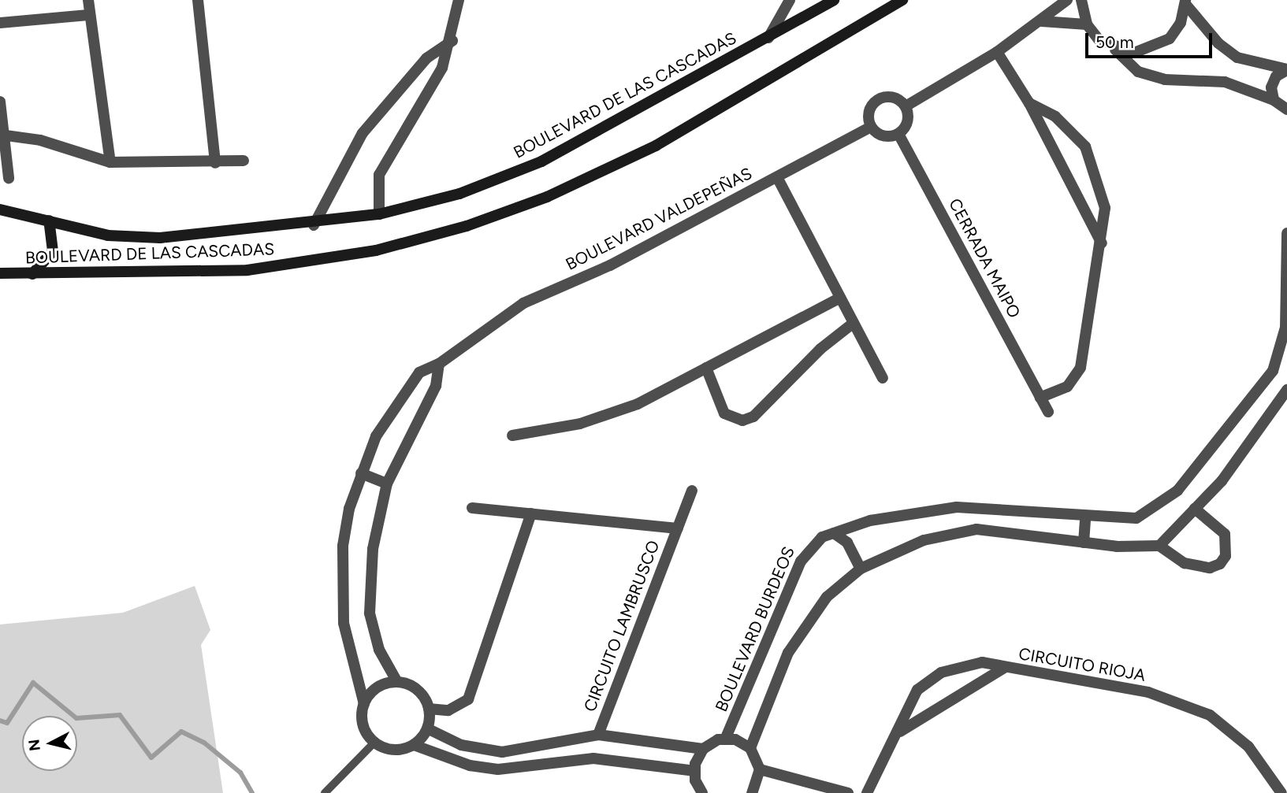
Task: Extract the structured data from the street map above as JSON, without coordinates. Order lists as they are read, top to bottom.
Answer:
{
  "streets": {
    "main road": ["BOULEVARD DE LAS CASCADAS"],
    "street": [
      "BOULEVARD VALDEPEÑAS",
      "CERRADA MAIPO",
      "CIRCUITO LAMBRUSCO",
      "BOULEVARD BURDEOS",
      "CIRCUITO RIOJA"
    ]
  },
  "crossings": [
    ["BOULEVARD VALDEPEÑAS", "CERRADA MAIPO"]
  ],
  "scale_bar": "50 m",
  "north": "left"
}
